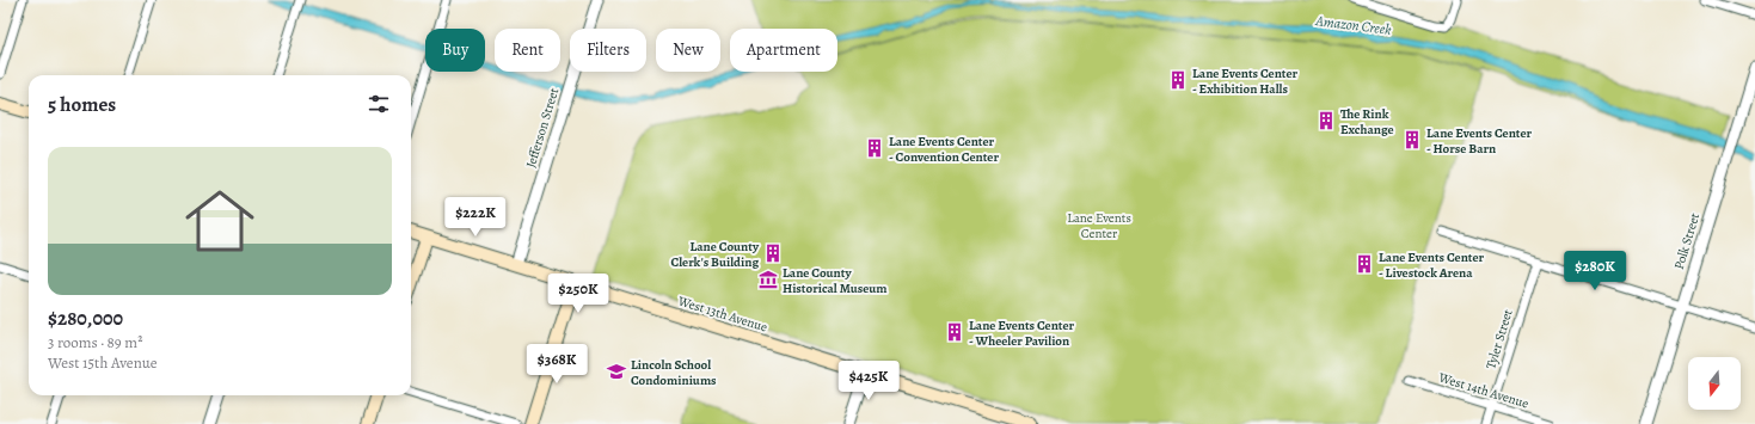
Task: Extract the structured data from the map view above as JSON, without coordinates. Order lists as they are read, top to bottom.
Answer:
{
  "streets": {
    "main road": ["West 13th Avenue"],
    "street": [
      "Jefferson Street",
      "Polk Street",
      "Tyler Street",
      "West 14th Avenue"
    ]
  },
  "crossings": [
    ["Jefferson Street", "West 13th Avenue"],
    ["Tyler Street", "West 14th Avenue"]
  ],
  "water": ["Amazon Creek"],
  "parks": ["Lane Events Center"],
  "places": {
    "building": [
      "Lane Events Center - Exhibition Halls",
      "The Rink Exchange",
      "Lane Events Center - Horse Barn",
      "Lane Events Center - Convention Center",
      "Lane County Clerk's Building",
      "Lane Events Center - Livestock Arena",
      "Lane Events Center - Wheeler Pavilion"
    ],
    "museum": ["Lane County Historical Museum"],
    "school or university": ["Lincoln School Condominiums"]
  },
  "north": "bottom",
  "page": {
    "chip": [
      "Buy",
      "Rent",
      "Filters",
      "New",
      "Apartment"
    ],
    "heading": "5 homes",
    "list": [
      {
        "name": "$280,000",
        "note": "3 rooms · 89 m² · West 15th Avenue"
      }
    ],
    "price": [
      "$222K",
      "$280K",
      "$250K",
      "$368K",
      "$425K"
    ]
  }
}
